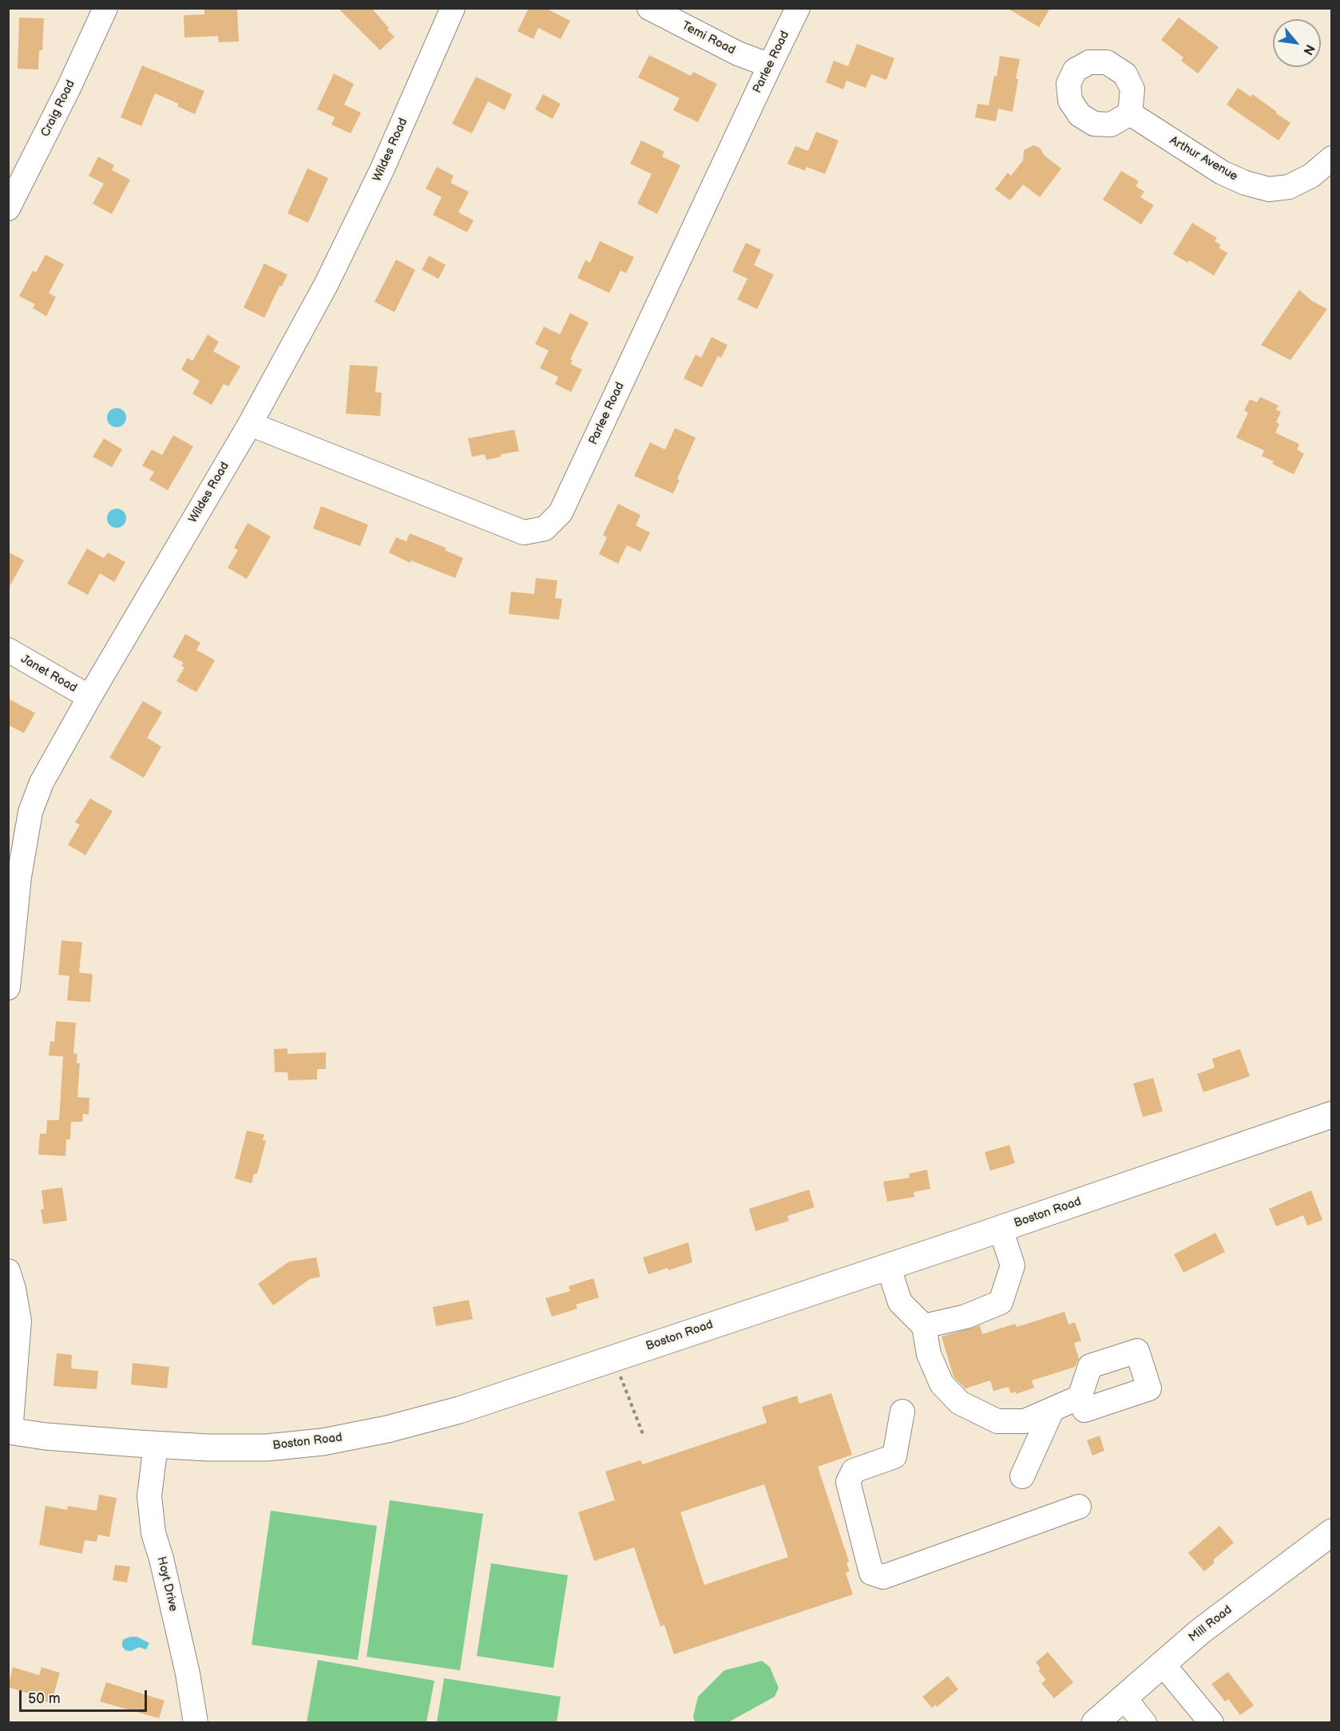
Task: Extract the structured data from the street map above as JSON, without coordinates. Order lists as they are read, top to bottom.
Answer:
{
  "streets": {
    "main road": ["Boston Road", "Mill Road"],
    "street": [
      "Temi Road",
      "Parlee Road",
      "Craig Road",
      "Wildes Road",
      "Arthur Avenue",
      "Janet Road",
      "Hoyt Drive"
    ]
  },
  "crossings": [
    ["Temi Road", "Parlee Road"],
    ["Parlee Road", "Wildes Road"],
    ["Wildes Road", "Janet Road"],
    ["Boston Road", "Hoyt Drive"]
  ],
  "scale_bar": "50 m",
  "north": "bottom right"
}
